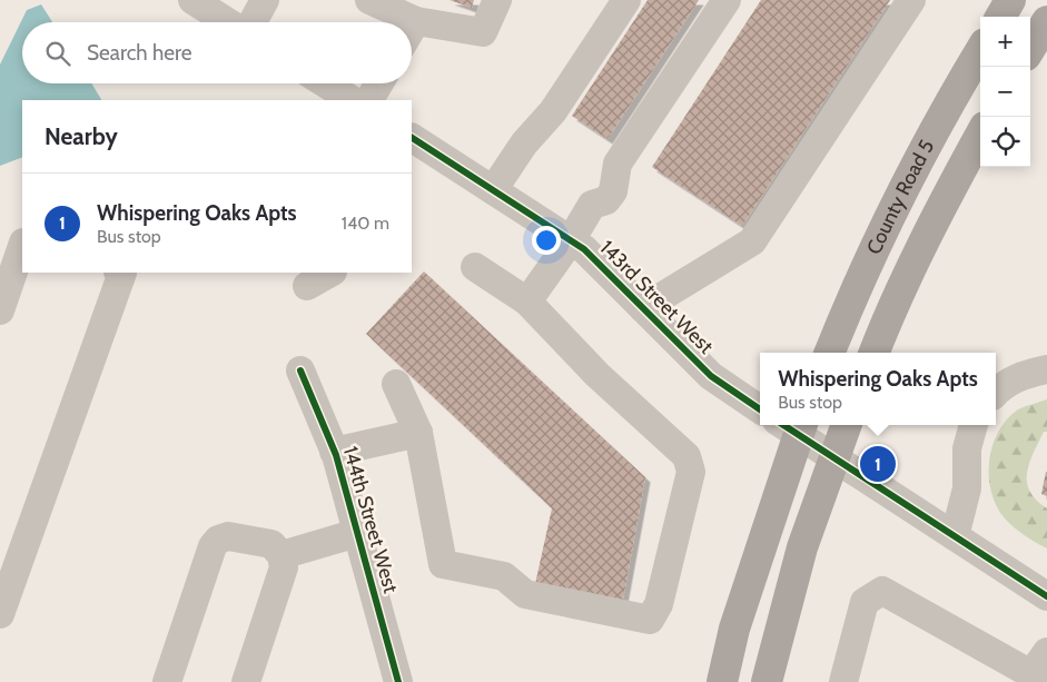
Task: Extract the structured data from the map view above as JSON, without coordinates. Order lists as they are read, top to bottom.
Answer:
{
  "streets": {
    "main road": ["County Road 5"],
    "street": ["143rd Street West", "144th Street West"]
  },
  "page": {
    "map_buttons": ["+", "−"],
    "search": "Search here",
    "heading": "Nearby",
    "list": [
      {
        "mark": "1",
        "name": "Whispering Oaks Apts",
        "note": "Bus stop",
        "value": "140 m"
      }
    ],
    "popup": ["Whispering Oaks Apts", "Bus stop"],
    "pins": "1"
  }
}
